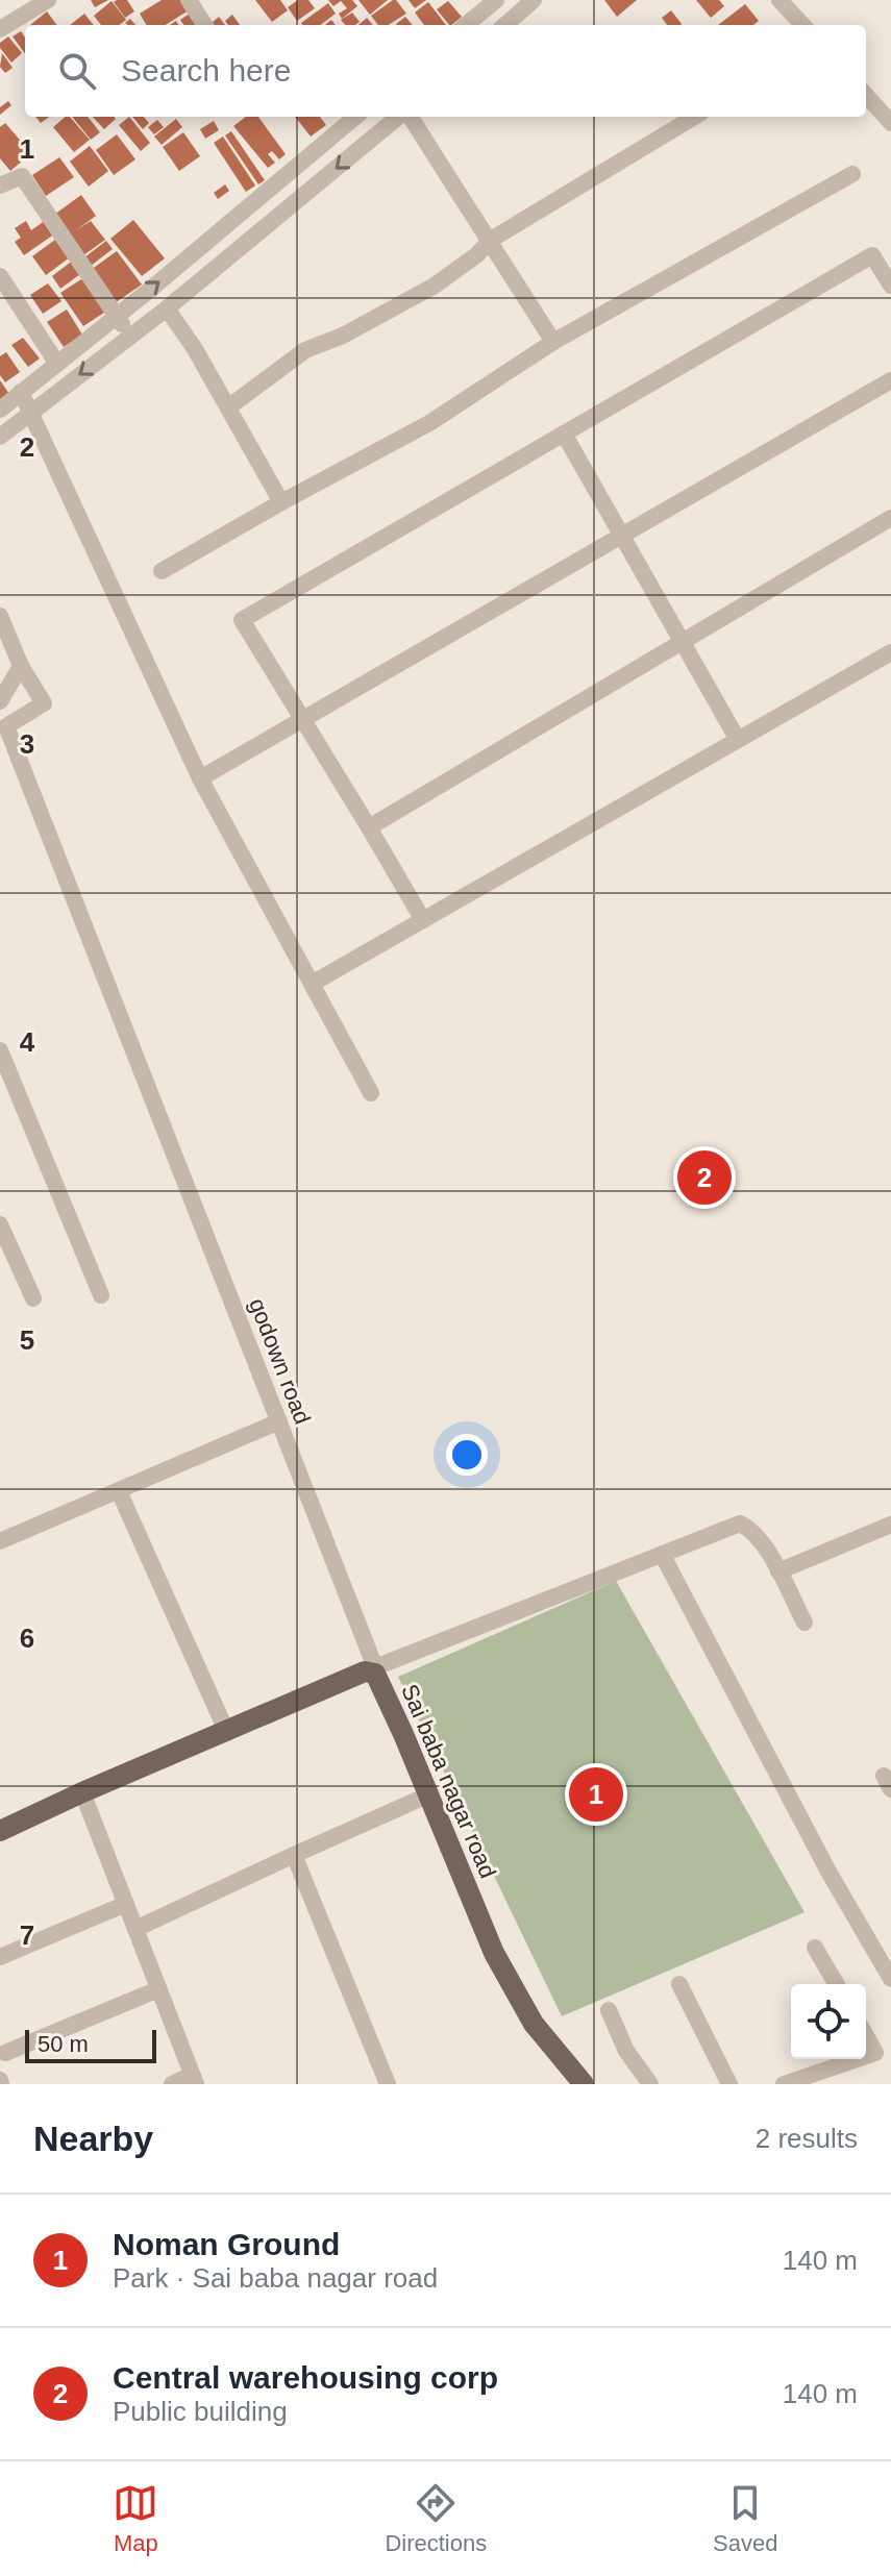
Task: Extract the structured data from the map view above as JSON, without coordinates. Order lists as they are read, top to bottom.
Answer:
{
  "streets": {
    "main road": ["Sai baba nagar road"],
    "street": ["godown road"]
  },
  "crossings": [
    ["godown road", "Sai baba nagar road"]
  ],
  "scale_bar": "50 m",
  "page": {
    "search": "Search here",
    "pins": ["2", "1"],
    "scale": "50 m",
    "heading": ["Nearby", "2 results"],
    "list": [
      {
        "mark": "1",
        "name": "Noman Ground",
        "note": "Park · Sai baba nagar road",
        "value": "140 m"
      },
      {
        "mark": "2",
        "name": "Central warehousing corp",
        "note": "Public building",
        "value": "140 m"
      }
    ],
    "nav": ["Map", "Directions", "Saved"]
  },
  "grid": {
    "rows": [
      "1",
      "2",
      "3",
      "4",
      "5",
      "6",
      "7"
    ]
  }
}
